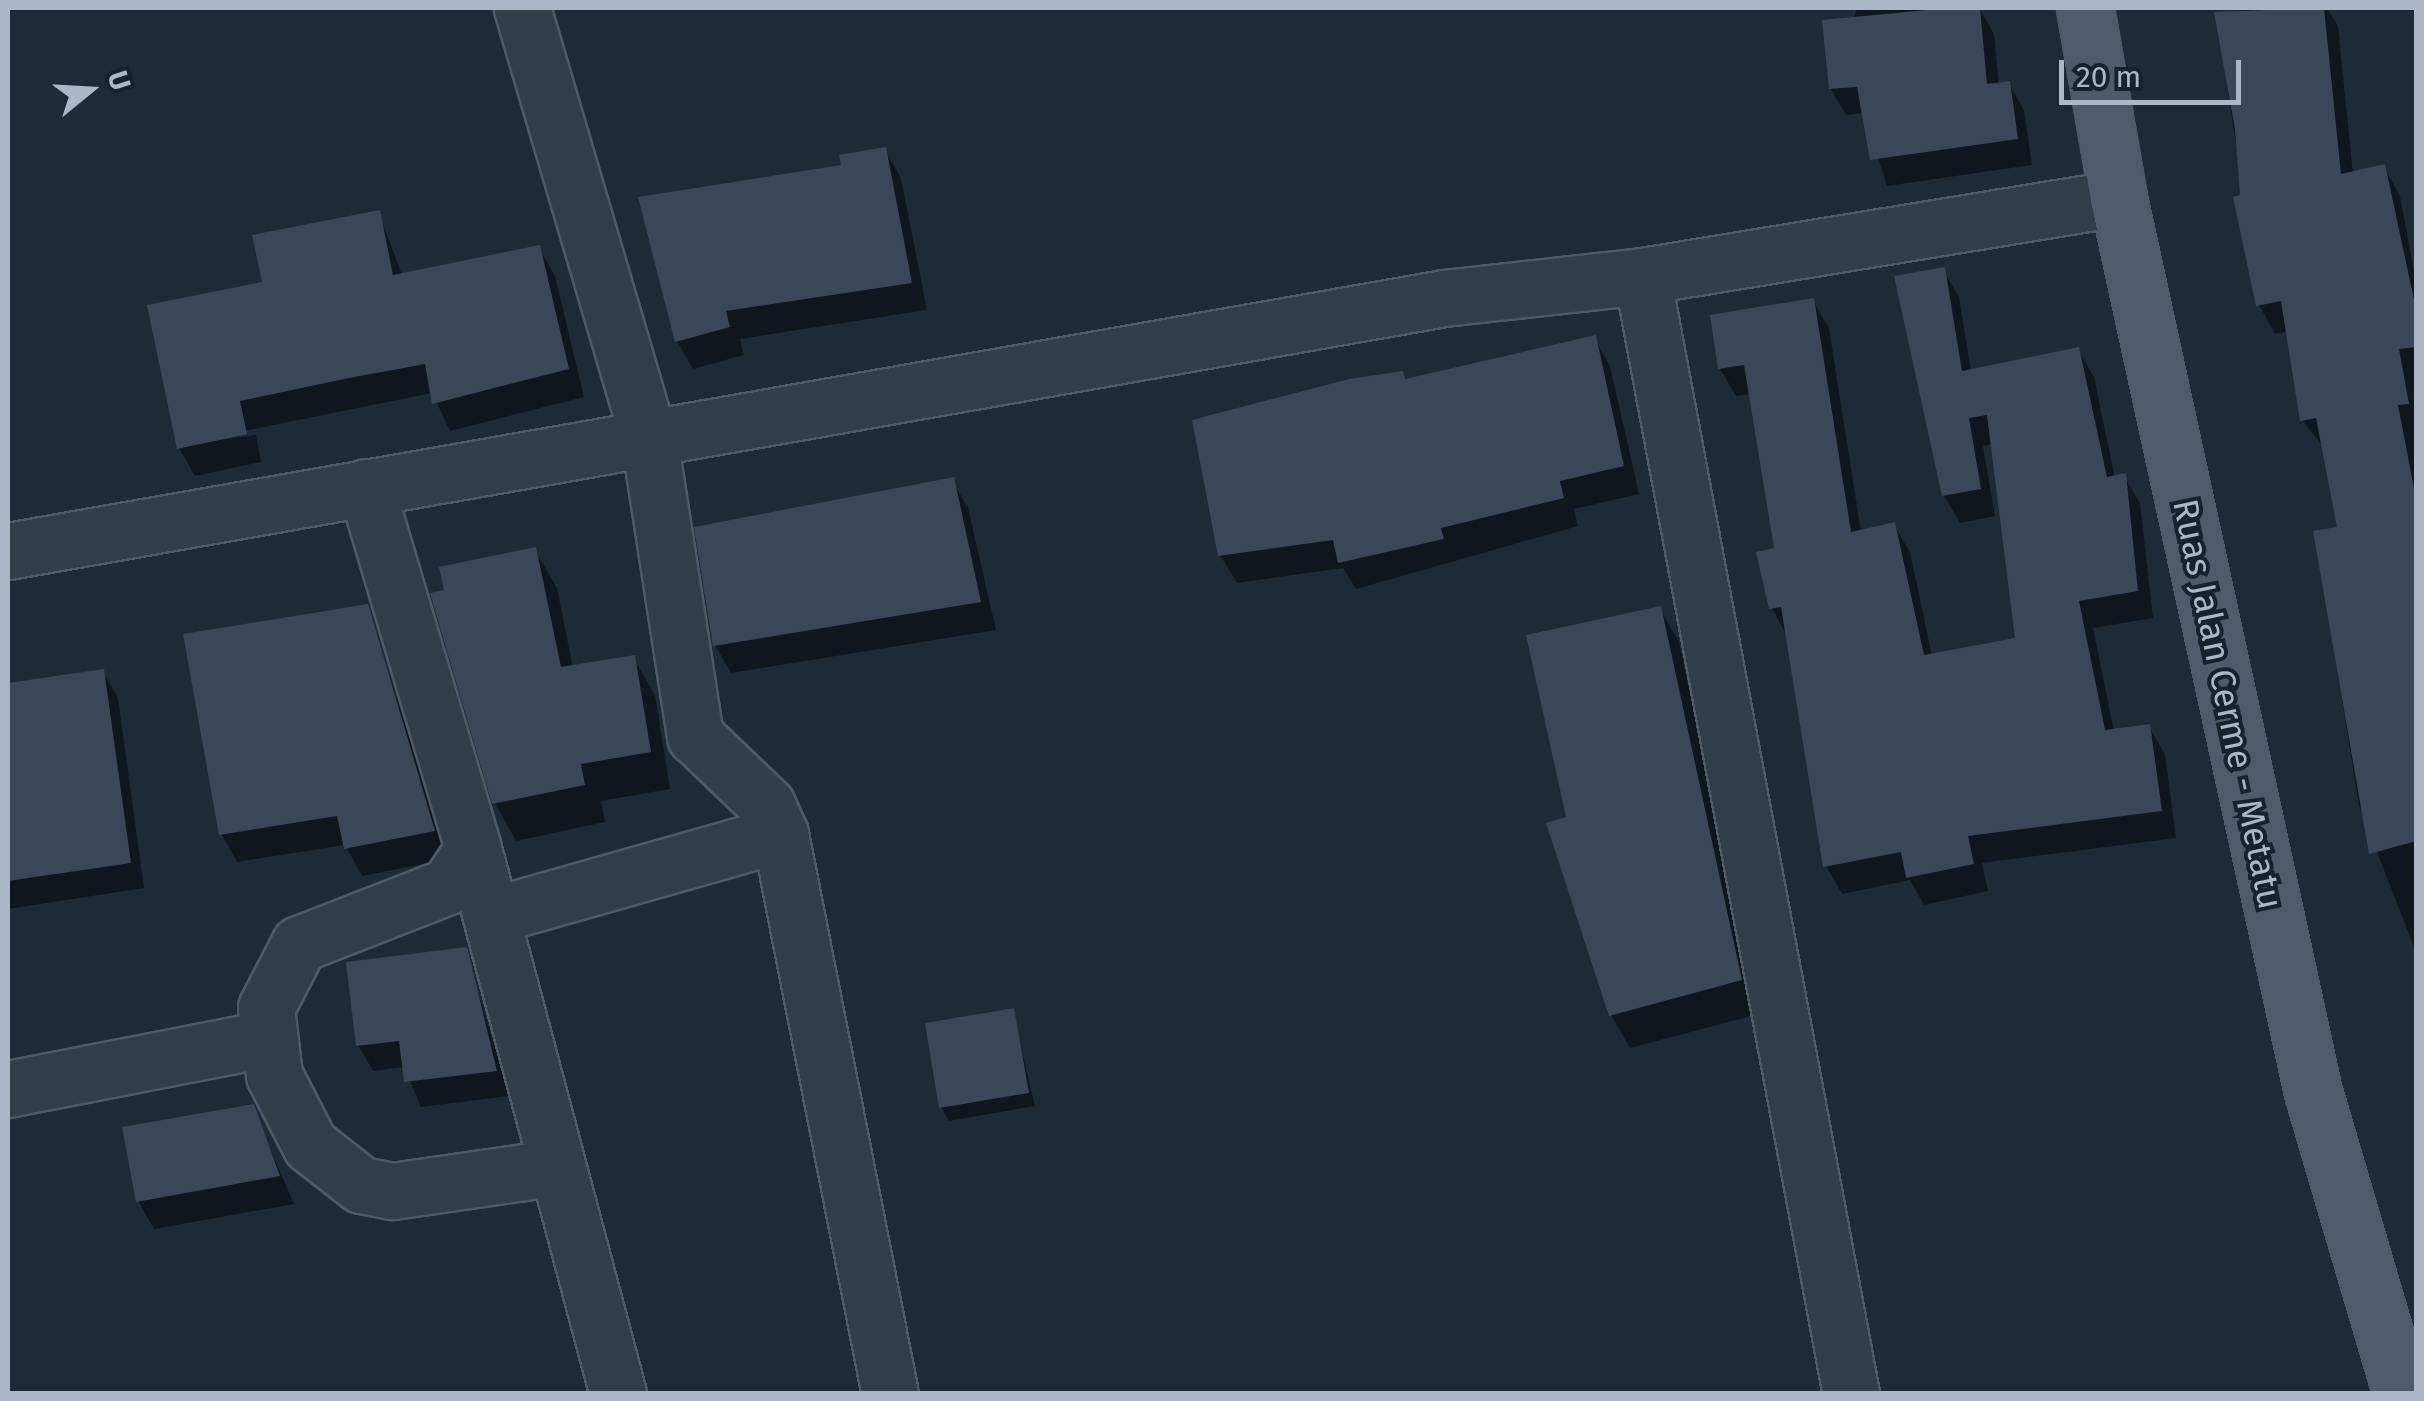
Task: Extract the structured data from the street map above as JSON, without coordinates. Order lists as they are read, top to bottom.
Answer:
{
  "streets": {
    "main road": ["Ruas Jalan Cerme - Metatu"]
  },
  "scale_bar": "20 m",
  "north": "right"
}
